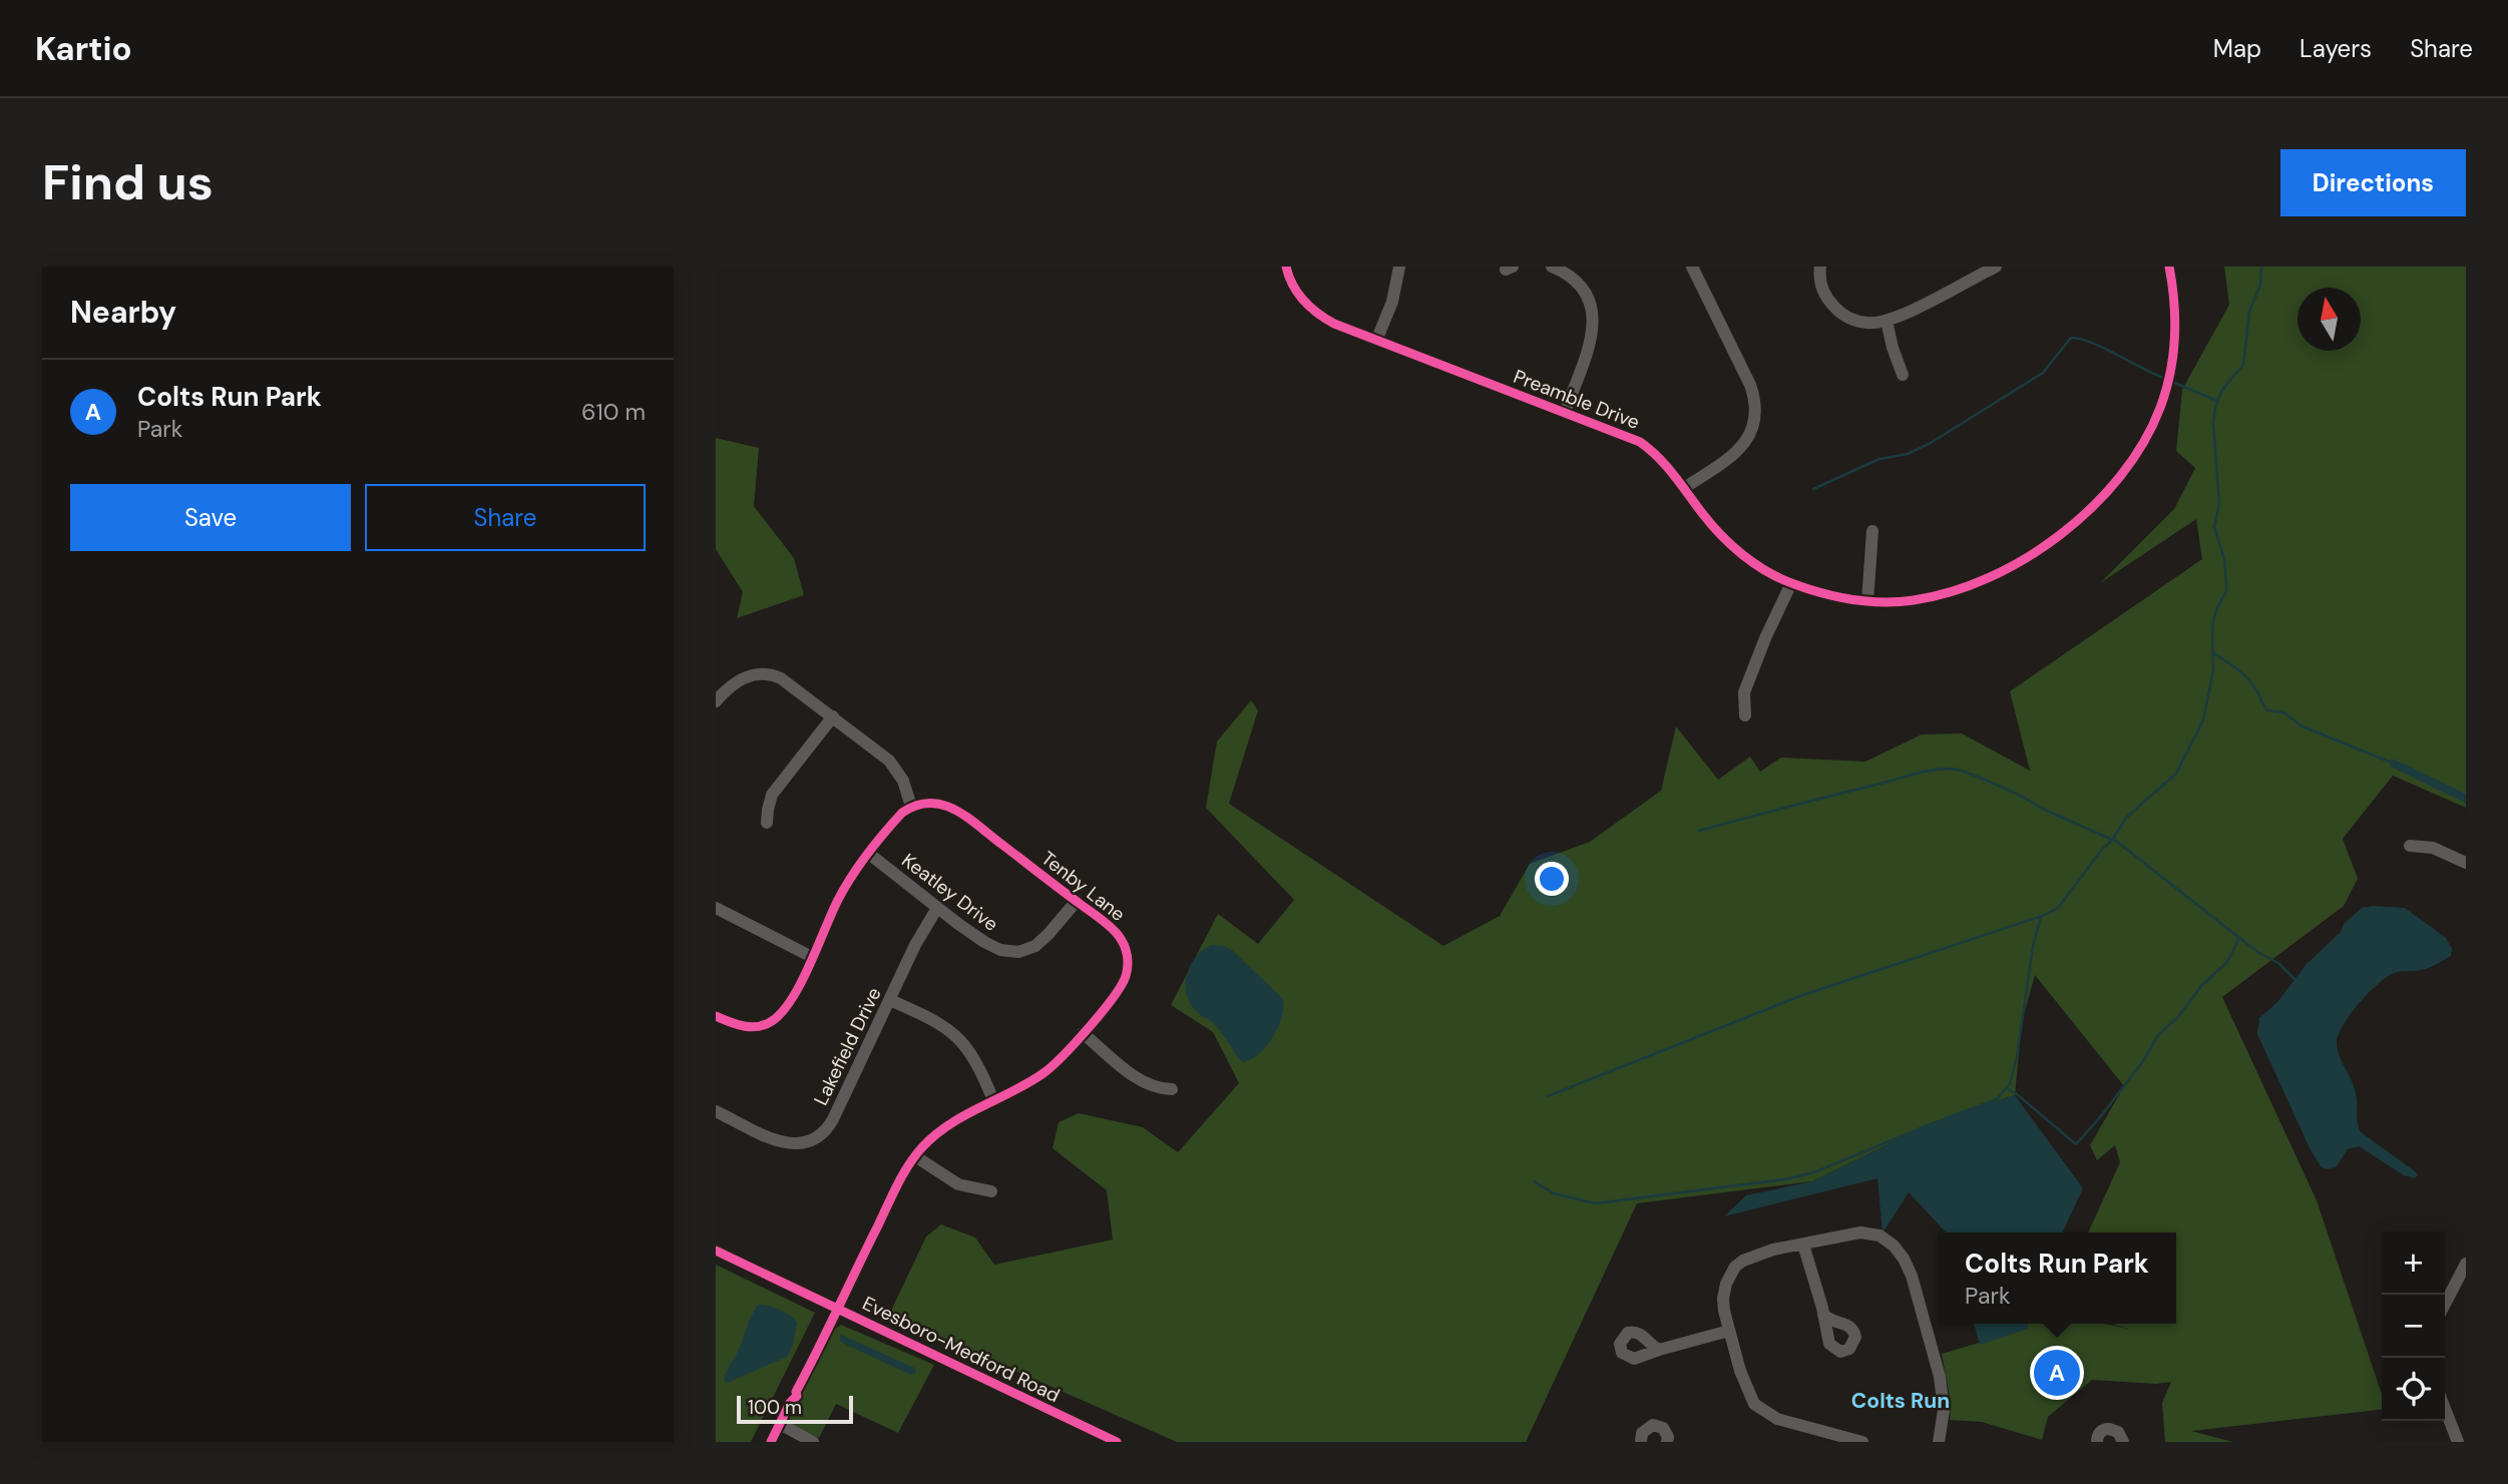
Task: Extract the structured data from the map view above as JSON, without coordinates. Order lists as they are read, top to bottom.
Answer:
{
  "streets": {
    "street": [
      "Preamble Drive",
      "Tenby Lane",
      "Keatley Drive",
      "Lakefield Drive",
      "Evesboro-Medford Road"
    ]
  },
  "crossings": [
    ["Tenby Lane", "Keatley Drive"],
    ["Tenby Lane", "Evesboro-Medford Road"],
    ["Keatley Drive", "Lakefield Drive"]
  ],
  "districts": ["Colts Run"],
  "scale_bar": "100 m",
  "north": "top",
  "page": {
    "header": "Kartio",
    "nav": ["Map", "Layers", "Share"],
    "buttons": [
      "Directions",
      ["Save", "Share"]
    ],
    "title": "Find us",
    "heading": "Nearby",
    "list": [
      {
        "mark": "A",
        "name": "Colts Run Park",
        "note": "Park",
        "value": "610 m"
      }
    ],
    "map_buttons": ["+", "−"],
    "popup": ["Colts Run Park", "Park"],
    "pins": "A",
    "scale": "100 m"
  }
}
